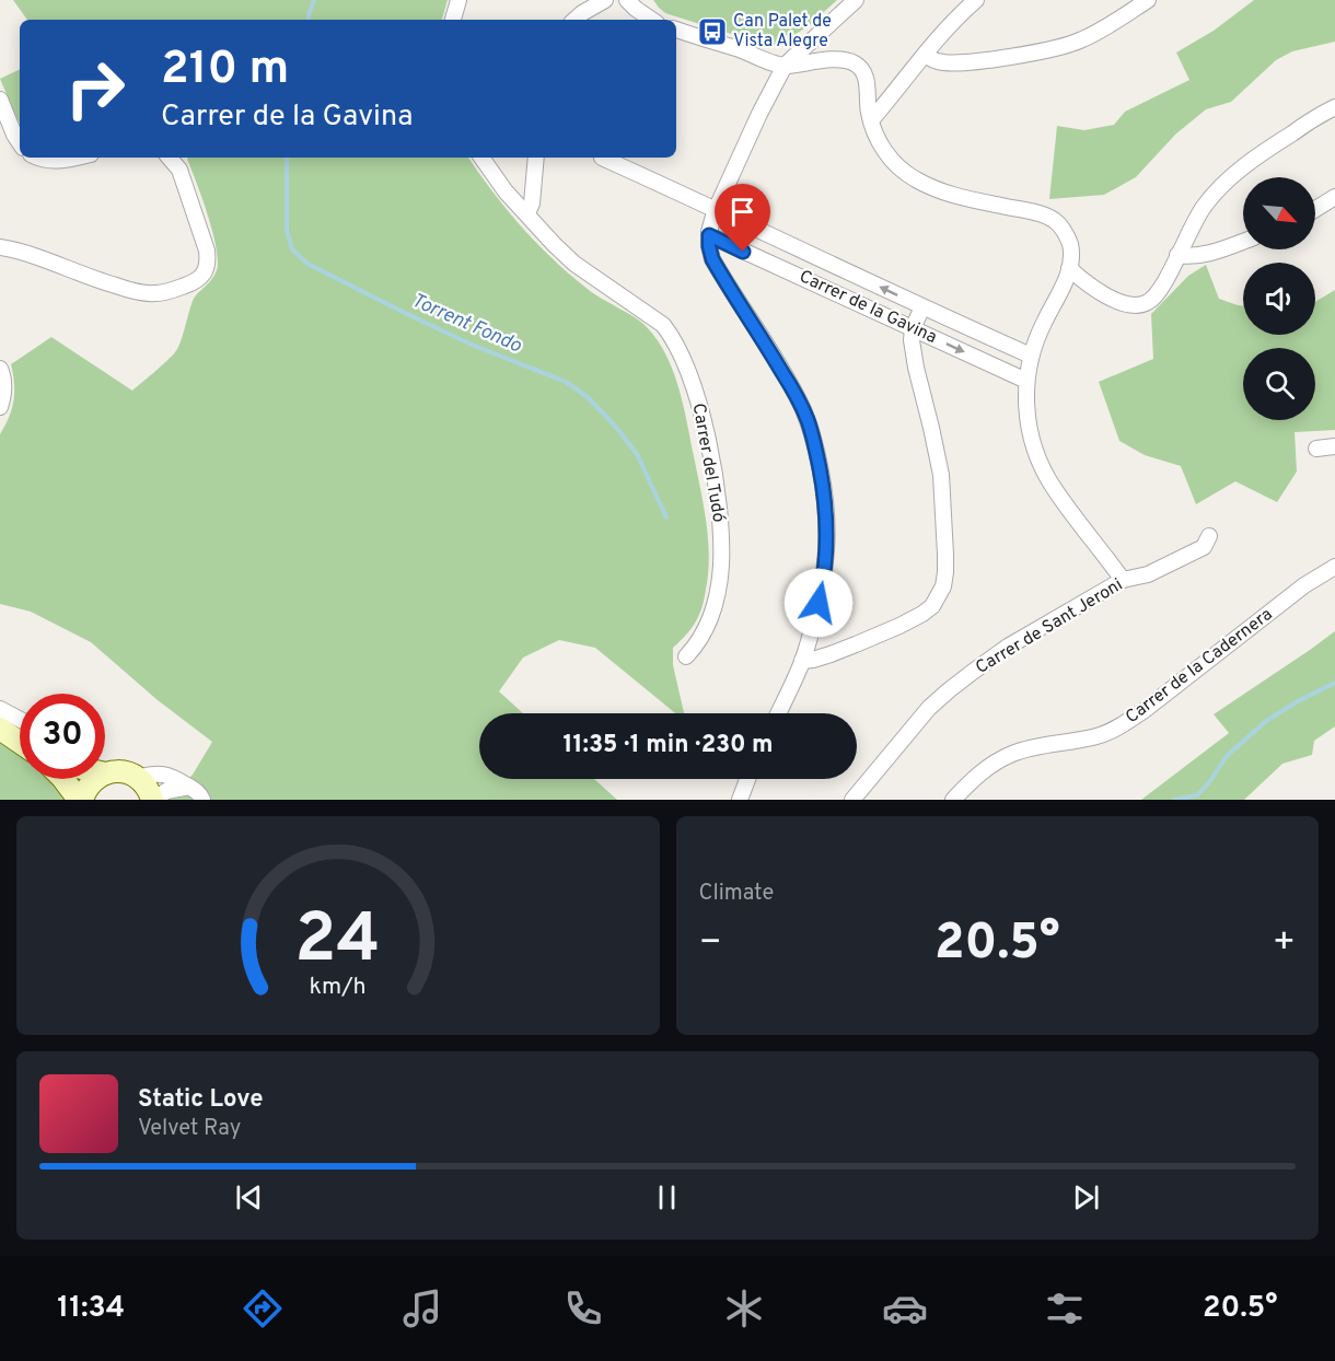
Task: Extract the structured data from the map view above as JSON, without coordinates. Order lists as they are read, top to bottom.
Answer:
{
  "streets": {
    "street": [
      "Carrer de la Gavina",
      "Carrer del Tudó",
      "Carrer de Sant Jeroni",
      "Carrer de la Cadernera"
    ]
  },
  "water": ["Torrent Fondo"],
  "places": {
    "bus stop": ["Can Palet de Vista Alegre"]
  },
  "north": "bottom right",
  "page": {
    "turn": ["210 m", "Carrer de la Gavina"],
    "limit": "30",
    "trip": "11:35 · 1 min · 230 m",
    "tile": "Climate",
    "heat": ["−", "20.5°", "+"],
    "song": ["Static Love", "Velvet Ray"],
    "tabs": ["11:34", "20.5°"],
    "gauge": ["24", "km/h"]
  }
}
